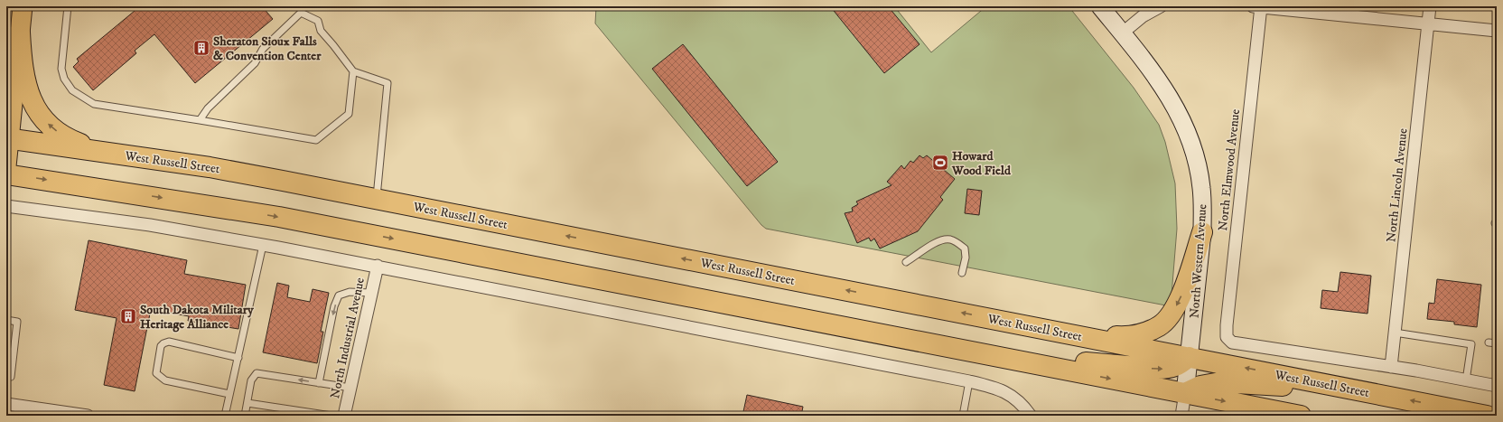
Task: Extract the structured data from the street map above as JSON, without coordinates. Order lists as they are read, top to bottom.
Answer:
{
  "streets": {
    "highway": ["West Russell Street"],
    "street": [
      "North Elmwood Avenue",
      "North Lincoln Avenue",
      "North Western Avenue",
      "North Industrial Avenue"
    ]
  },
  "crossings": [
    ["West Russell Street", "North Elmwood Avenue"],
    ["West Russell Street", "North Lincoln Avenue"],
    ["West Russell Street", "North Western Avenue"]
  ],
  "places": {
    "building": ["Sheraton Sioux Falls & Convention Center", "South Dakota Military Heritage Alliance"],
    "sports": ["Howard Wood Field"]
  }
}
